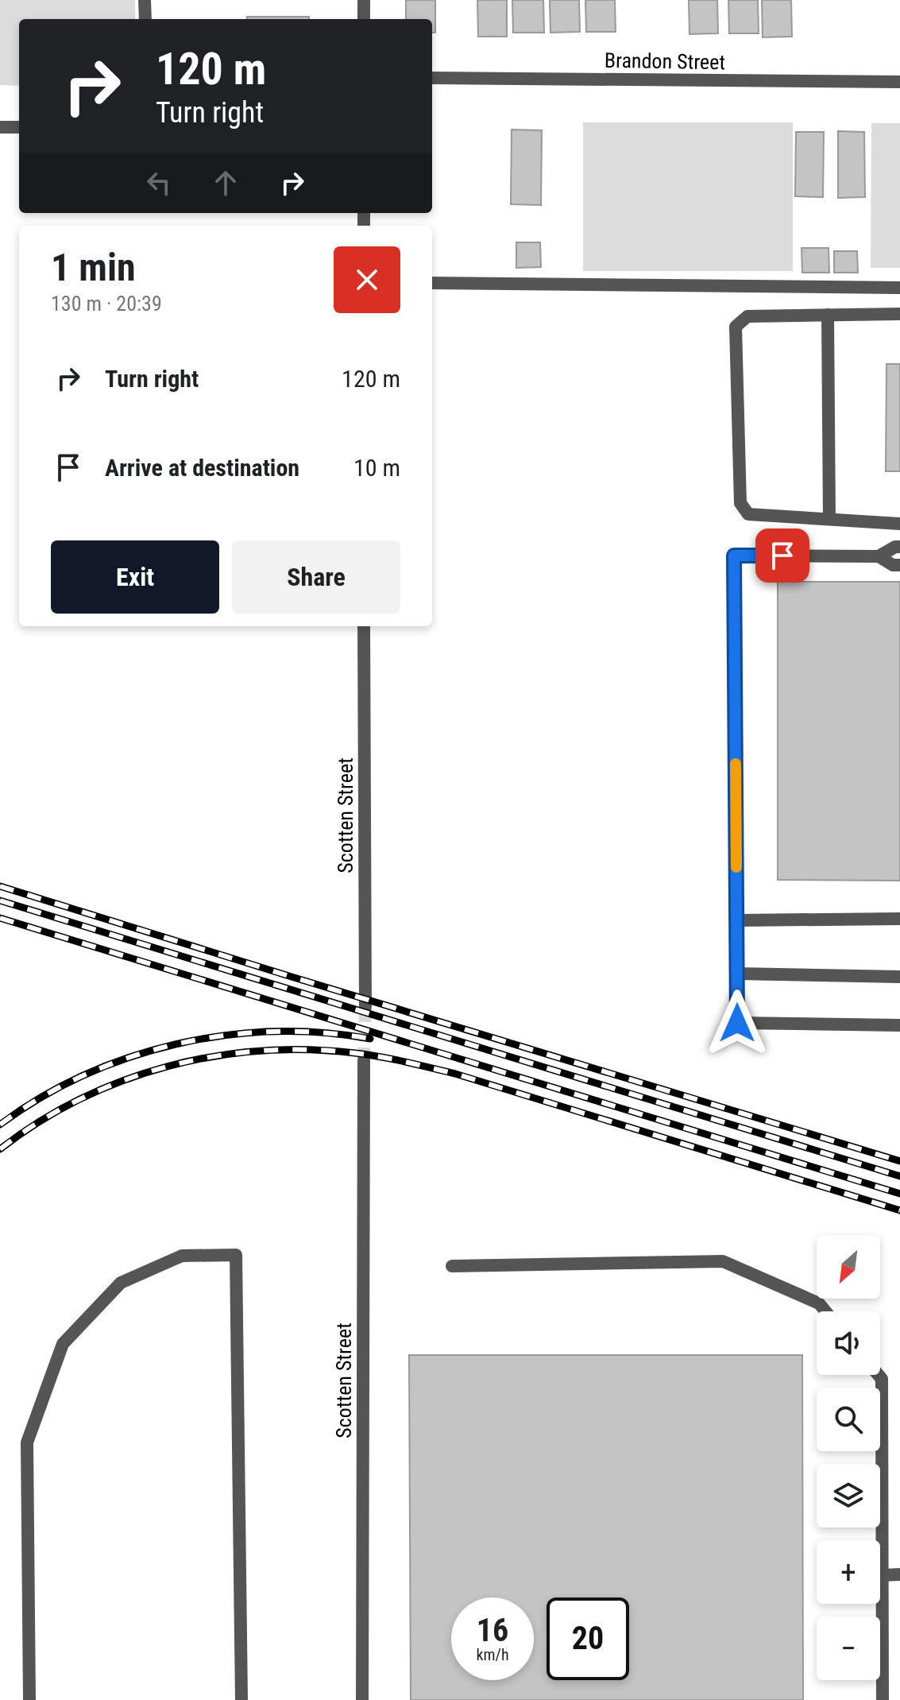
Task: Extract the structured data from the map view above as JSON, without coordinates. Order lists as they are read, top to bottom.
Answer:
{
  "streets": {
    "street": ["Brandon Street", "Scotten Street"]
  },
  "north": "bottom left",
  "page": {
    "turn": ["120 m", "Turn right"],
    "heading": ["1 min", "130 m · 20:39"],
    "list": [
      {
        "name": "Turn right",
        "value": "120 m"
      },
      {
        "name": "Arrive at destination",
        "value": "10 m"
      }
    ],
    "buttons": ["Exit", "Share"],
    "map_buttons": ["+", "−"],
    "speed": "16 km/h",
    "limit": "20"
  }
}
